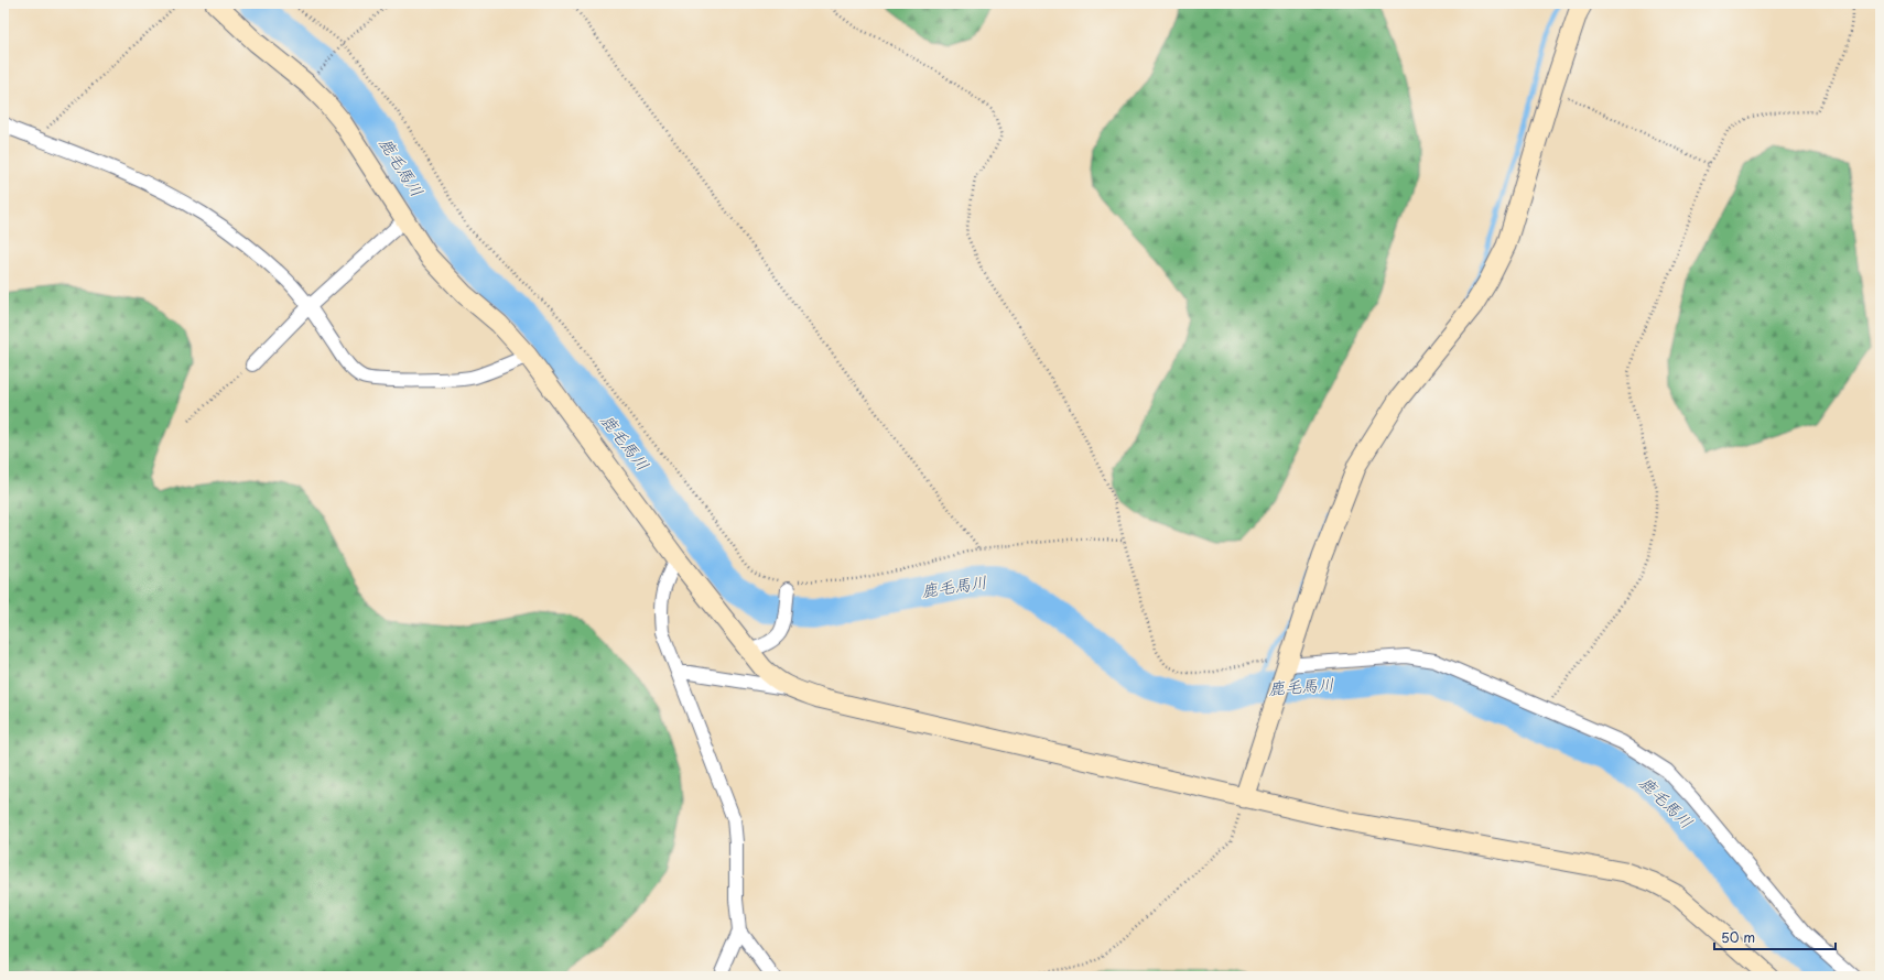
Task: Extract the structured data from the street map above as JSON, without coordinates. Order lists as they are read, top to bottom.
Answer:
{
  "water": ["鹿毛馬川"],
  "scale_bar": "50 m"
}
